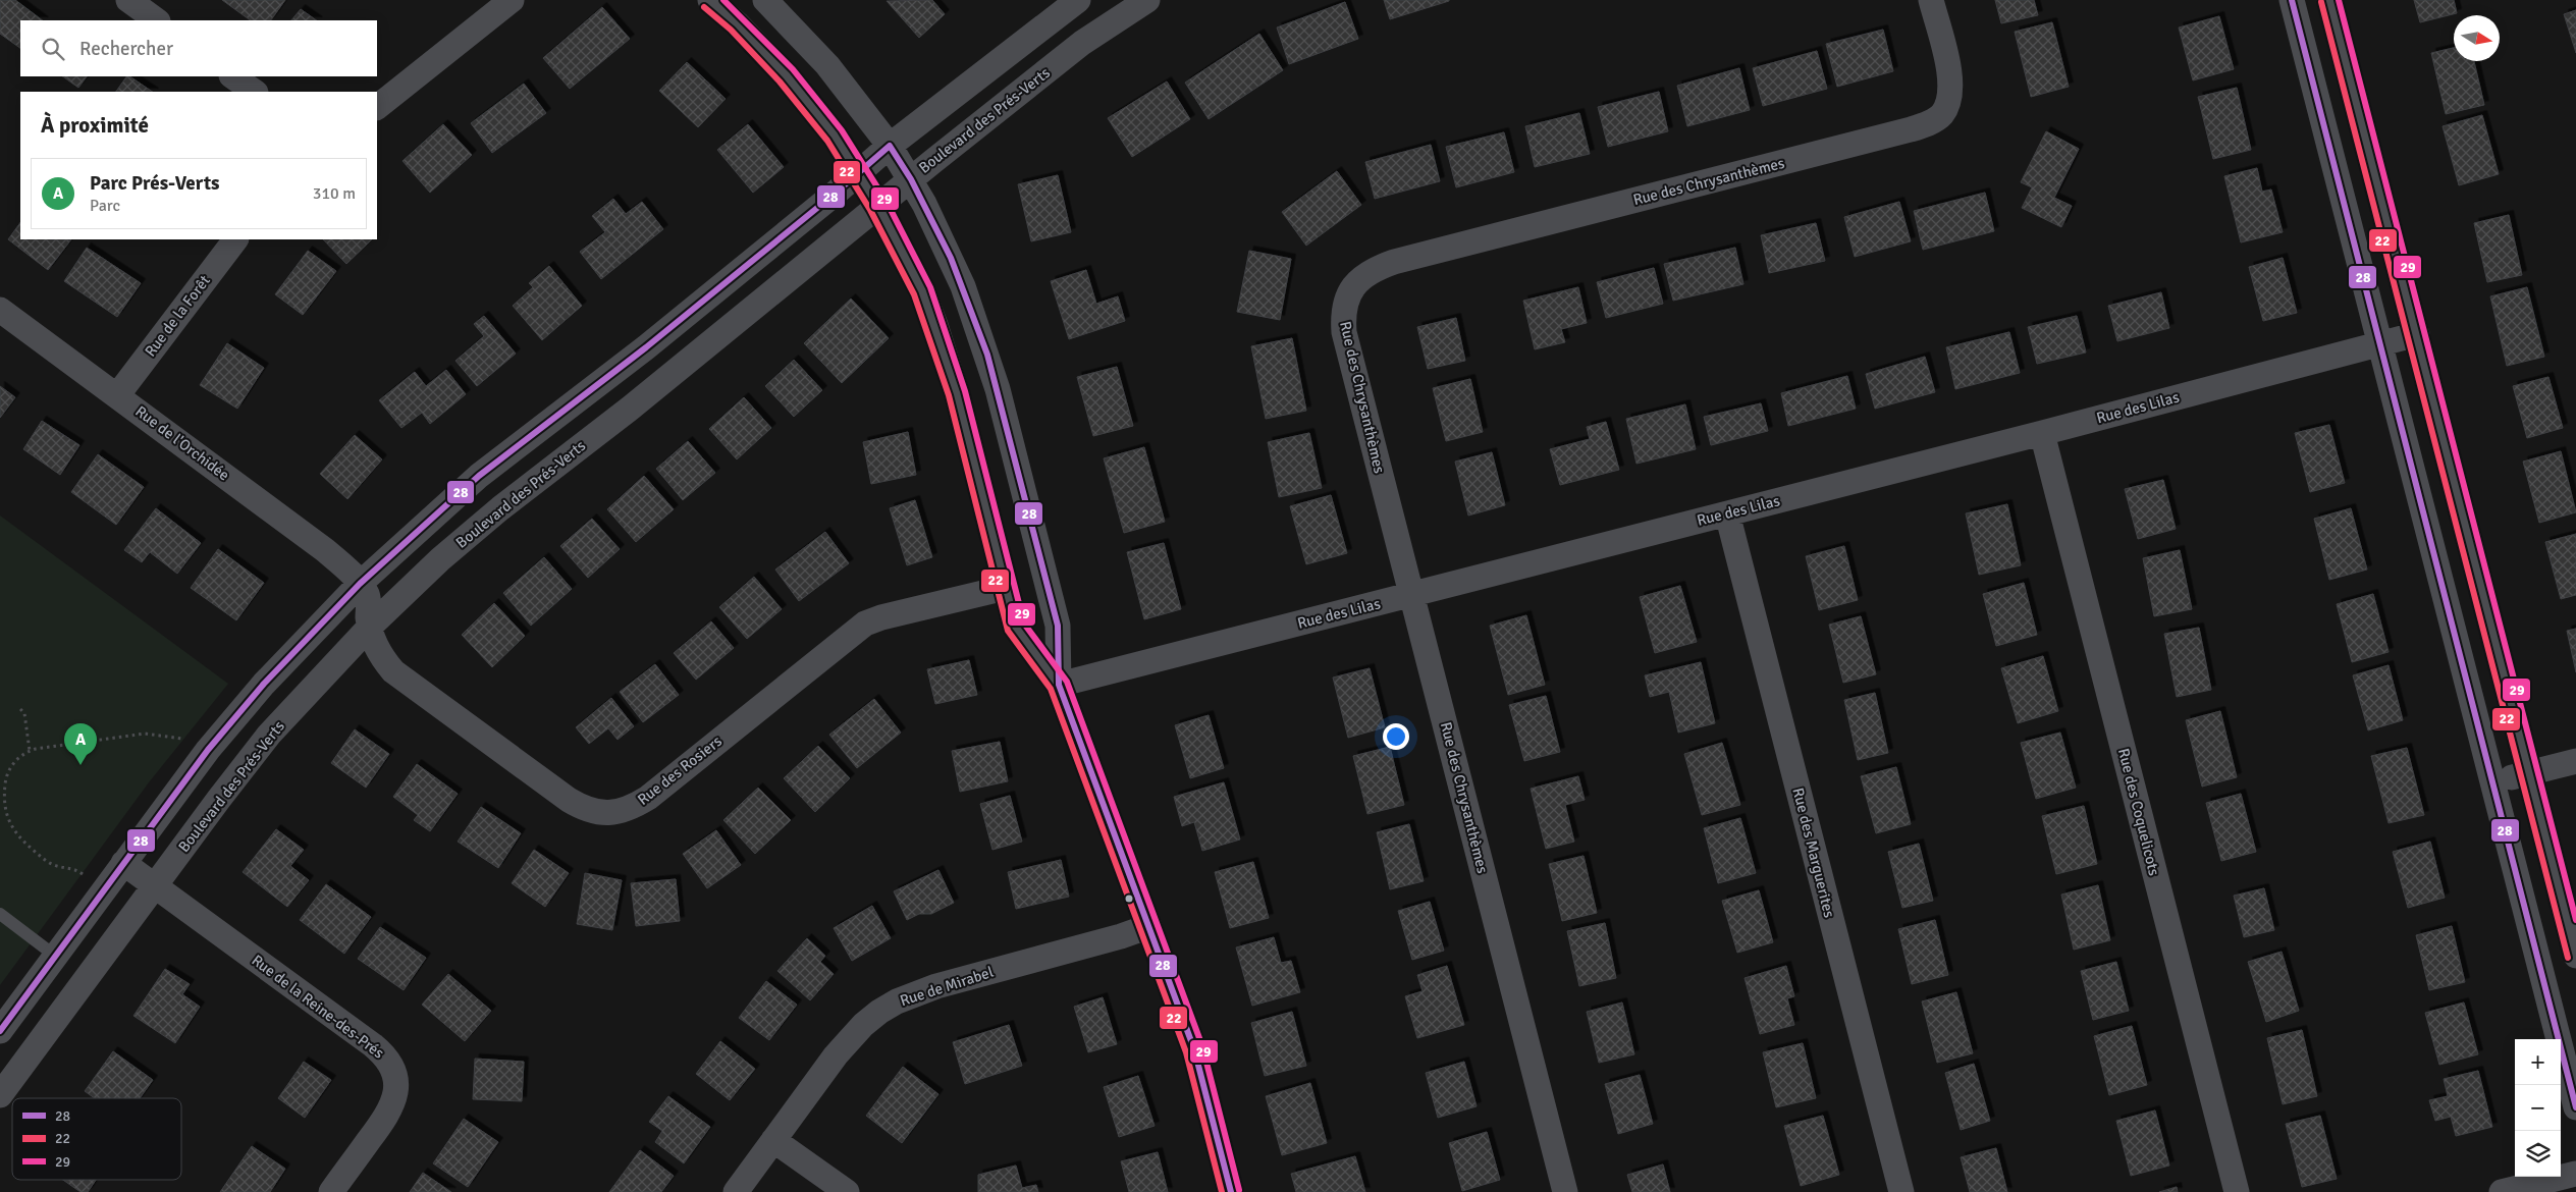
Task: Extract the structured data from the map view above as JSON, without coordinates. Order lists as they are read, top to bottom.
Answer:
{
  "streets": {
    "street": [
      "Boulevard des Prés-Verts",
      "Rue des Chrysanthèmes",
      "Rue de la Forêt",
      "Rue des Lilas",
      "Rue de l'Orchidée",
      "Rue des Rosiers",
      "Rue des Coquelicots",
      "Rue des Marguerites",
      "Rue de Mirabel",
      "Rue de la Reine-des-Prés"
    ]
  },
  "crossings": [
    ["Boulevard des Prés-Verts", "Rue des Rosiers"],
    ["Boulevard des Prés-Verts", "Rue de la Reine-des-Prés"],
    ["Rue des Chrysanthèmes", "Rue des Lilas"],
    ["Rue de la Forêt", "Rue de l'Orchidée"],
    ["Rue des Lilas", "Rue des Coquelicots"],
    ["Rue des Lilas", "Rue des Marguerites"],
    ["Rue de l'Orchidée", "Rue des Rosiers"]
  ],
  "lines": ["transit line 28", "transit line 29", "transit line 22"],
  "legend": ["28", "22", "29"],
  "north": "right",
  "page": {
    "search": "Rechercher",
    "heading": "À proximité",
    "list": [
      {
        "mark": "A",
        "name": "Parc Prés-Verts",
        "note": "Parc",
        "value": "310 m"
      }
    ],
    "pins": "A",
    "map_buttons": ["+", "−"]
  }
}
